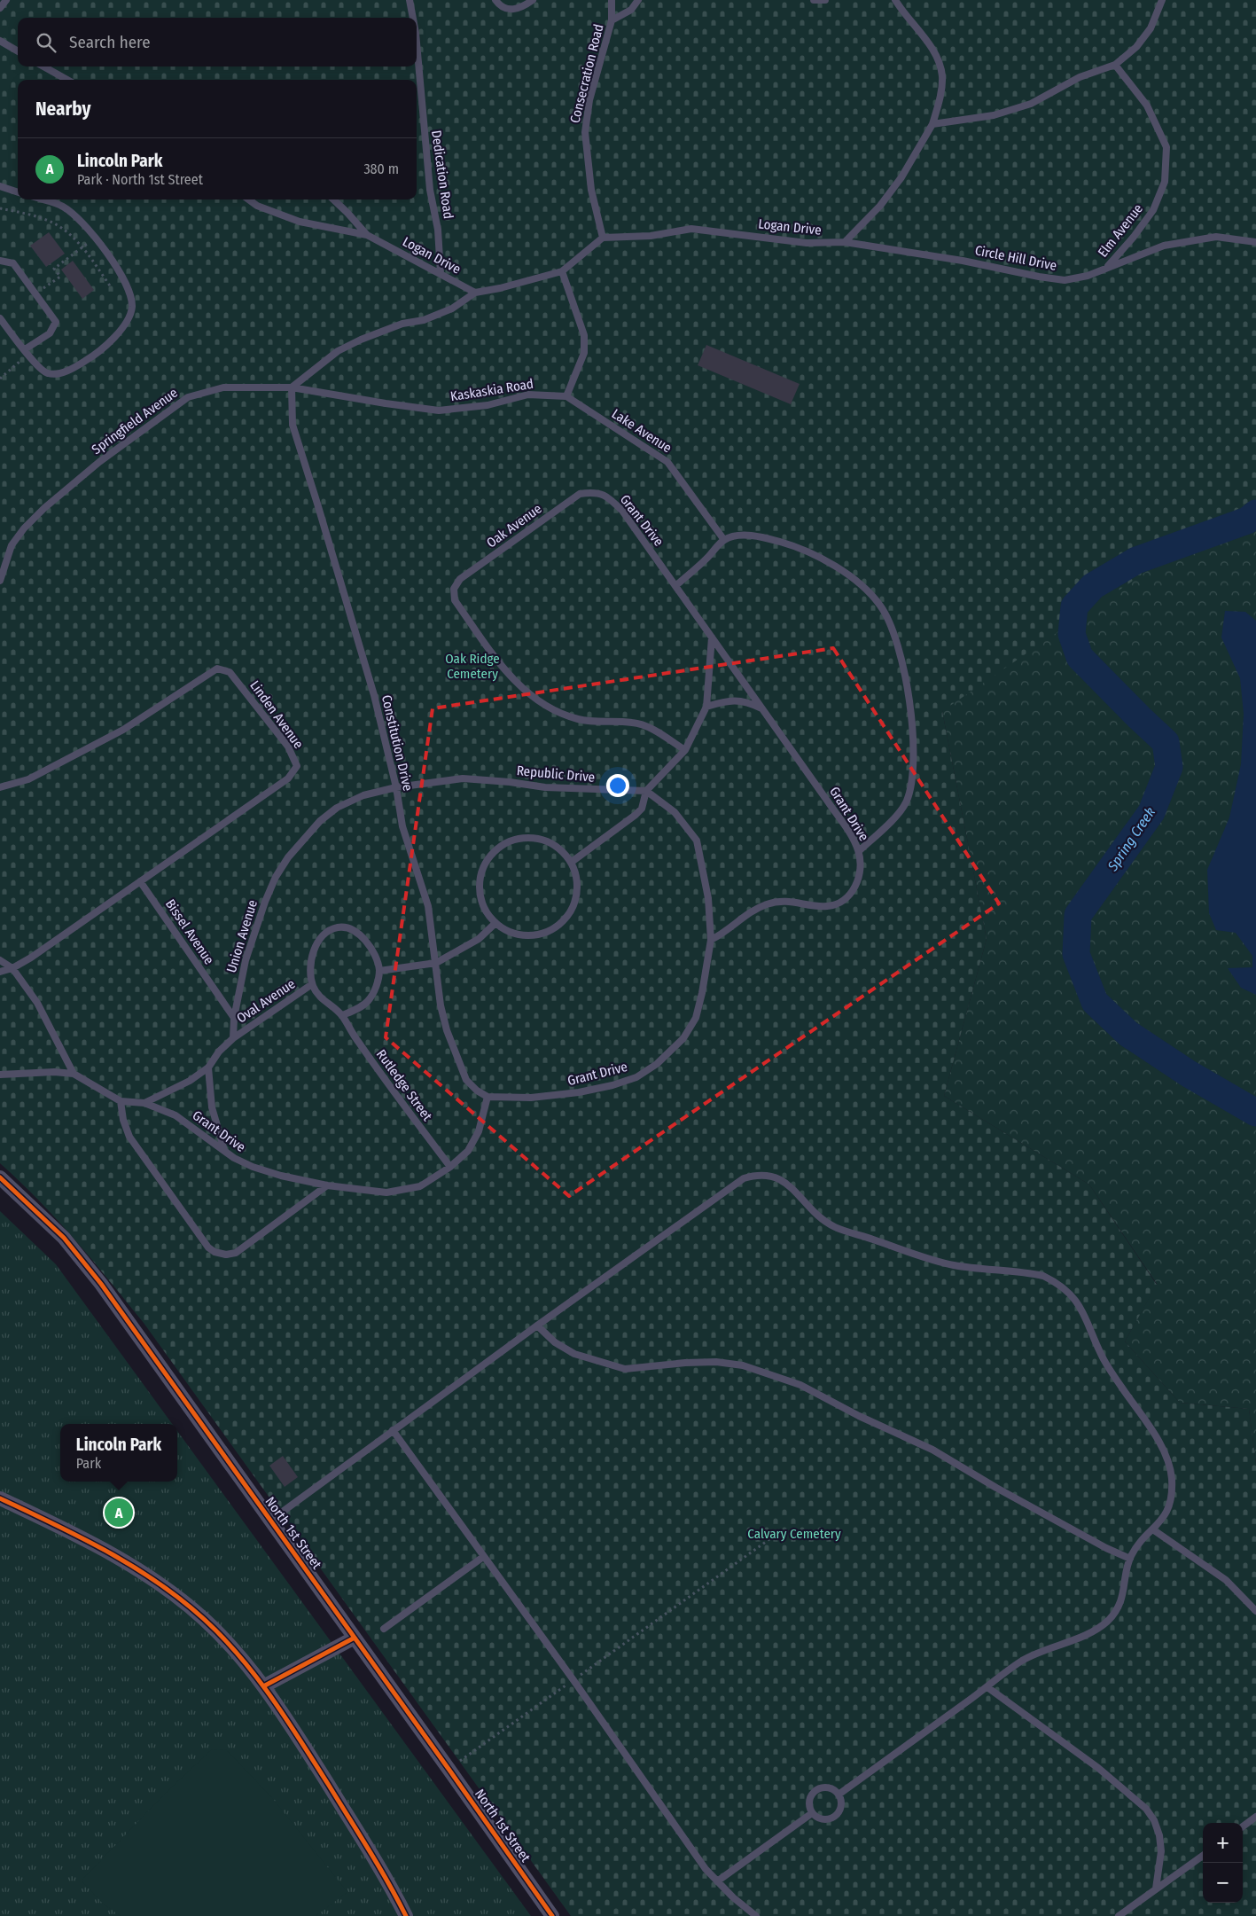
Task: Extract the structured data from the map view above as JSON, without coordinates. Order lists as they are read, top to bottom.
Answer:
{
  "streets": {
    "street": ["North 1st Street"],
    "lane": [
      "Consecration Road",
      "Dedication Road",
      "Logan Drive",
      "Elm Avenue",
      "Circle Hill Drive",
      "Kaskaskia Road",
      "Springfield Avenue",
      "Lake Avenue",
      "Grant Drive",
      "Oak Avenue",
      "Linden Avenue",
      "Constitution Drive",
      "Republic Drive",
      "Bissel Avenue",
      "Union Avenue",
      "Oval Avenue",
      "Rutledge Street"
    ]
  },
  "crossings": [
    ["Consecration Road", "Logan Drive"],
    ["Dedication Road", "Logan Drive"],
    ["Logan Drive", "Circle Hill Drive"],
    ["Elm Avenue", "Circle Hill Drive"],
    ["Kaskaskia Road", "Springfield Avenue"],
    ["Kaskaskia Road", "Lake Avenue"],
    ["Kaskaskia Road", "Constitution Drive"],
    ["Springfield Avenue", "Constitution Drive"],
    ["Grant Drive", "Oak Avenue"],
    ["Grant Drive", "Constitution Drive"],
    ["Grant Drive", "Rutledge Street"],
    ["Linden Avenue", "Bissel Avenue"],
    ["Constitution Drive", "Republic Drive"],
    ["Constitution Drive", "Union Avenue"],
    ["Republic Drive", "Union Avenue"],
    ["Bissel Avenue", "Union Avenue"],
    ["Union Avenue", "Oval Avenue"],
    ["Oval Avenue", "Rutledge Street"]
  ],
  "water": ["Spring Creek"],
  "parks": ["Oak Ridge Cemetery", "Calvary Cemetery"],
  "page": {
    "search": "Search here",
    "heading": "Nearby",
    "list": [
      {
        "mark": "A",
        "name": "Lincoln Park",
        "note": "Park · North 1st Street",
        "value": "380 m"
      }
    ],
    "popup": ["Lincoln Park", "Park"],
    "pins": "A",
    "map_buttons": ["+", "−"]
  }
}
